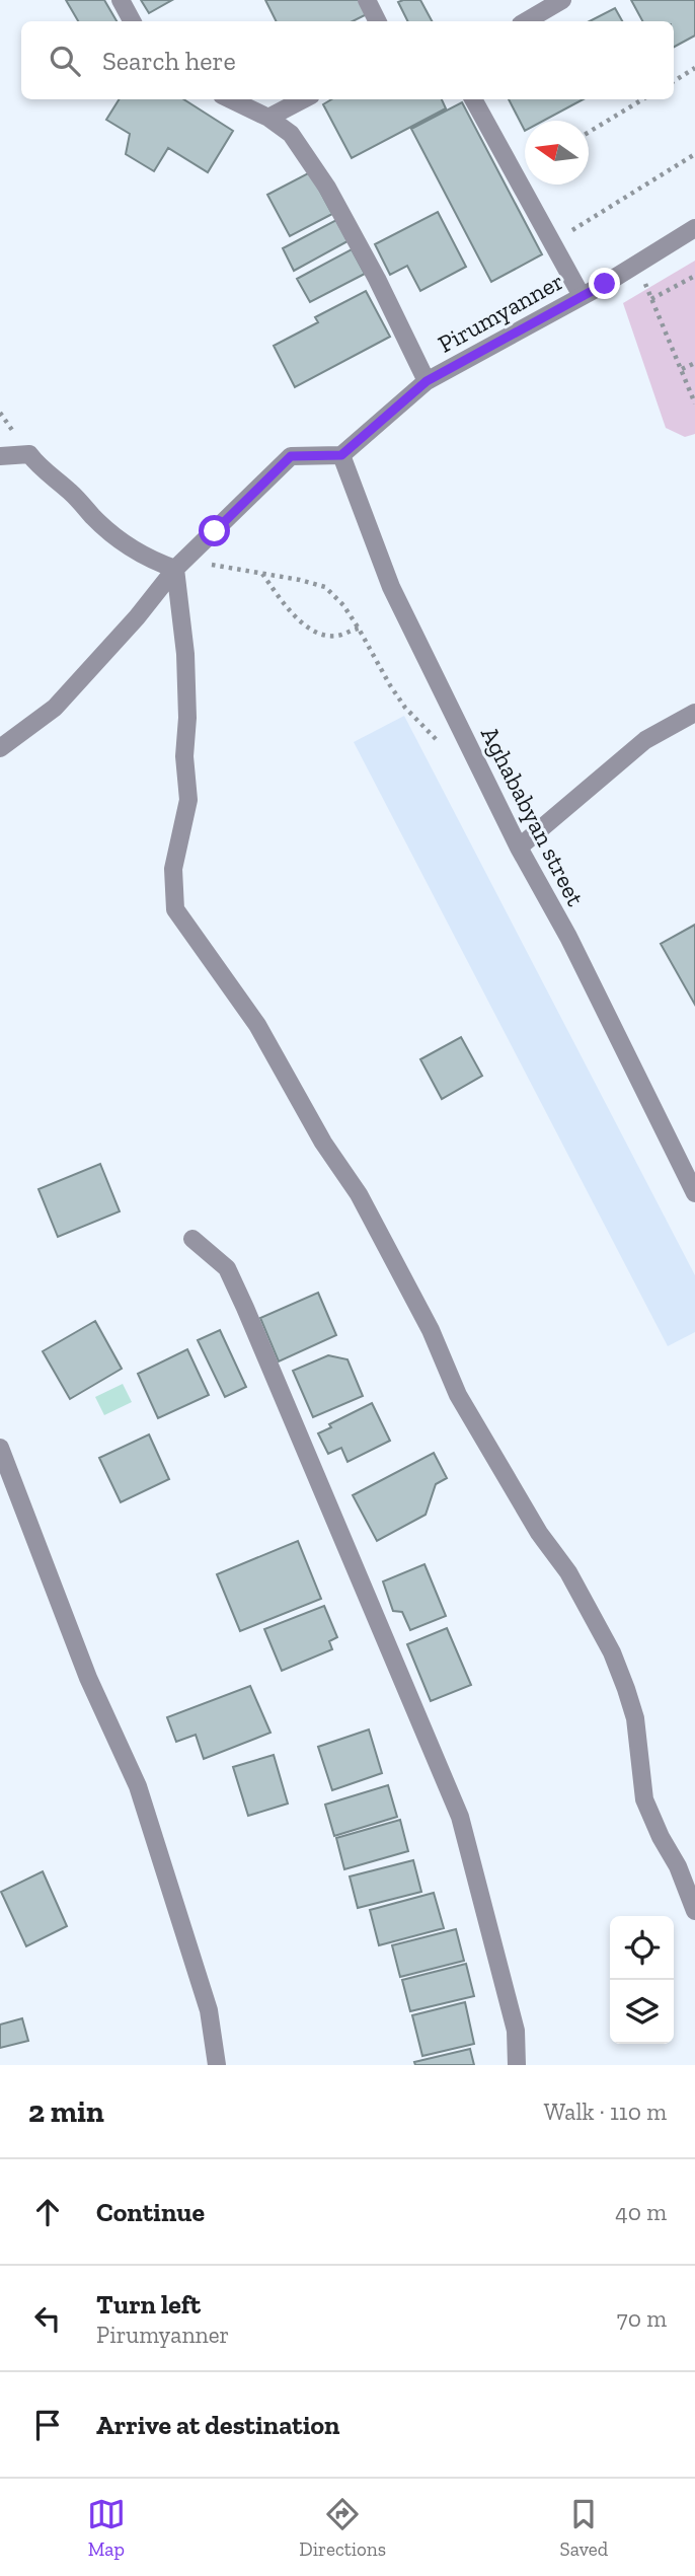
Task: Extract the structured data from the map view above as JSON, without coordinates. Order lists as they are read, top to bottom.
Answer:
{
  "streets": {
    "street": ["Pirumyanner", "Aghababyan street"]
  },
  "crossings": [
    ["Pirumyanner", "Aghababyan street"]
  ],
  "north": "left",
  "page": {
    "search": "Search here",
    "heading": ["2 min", "Walk · 110 m"],
    "list": [
      ["Continue", "40 m"],
      ["Turn left", "Pirumyanner", "70 m"],
      "Arrive at destination"
    ],
    "nav": ["Map", "Directions", "Saved"]
  }
}
